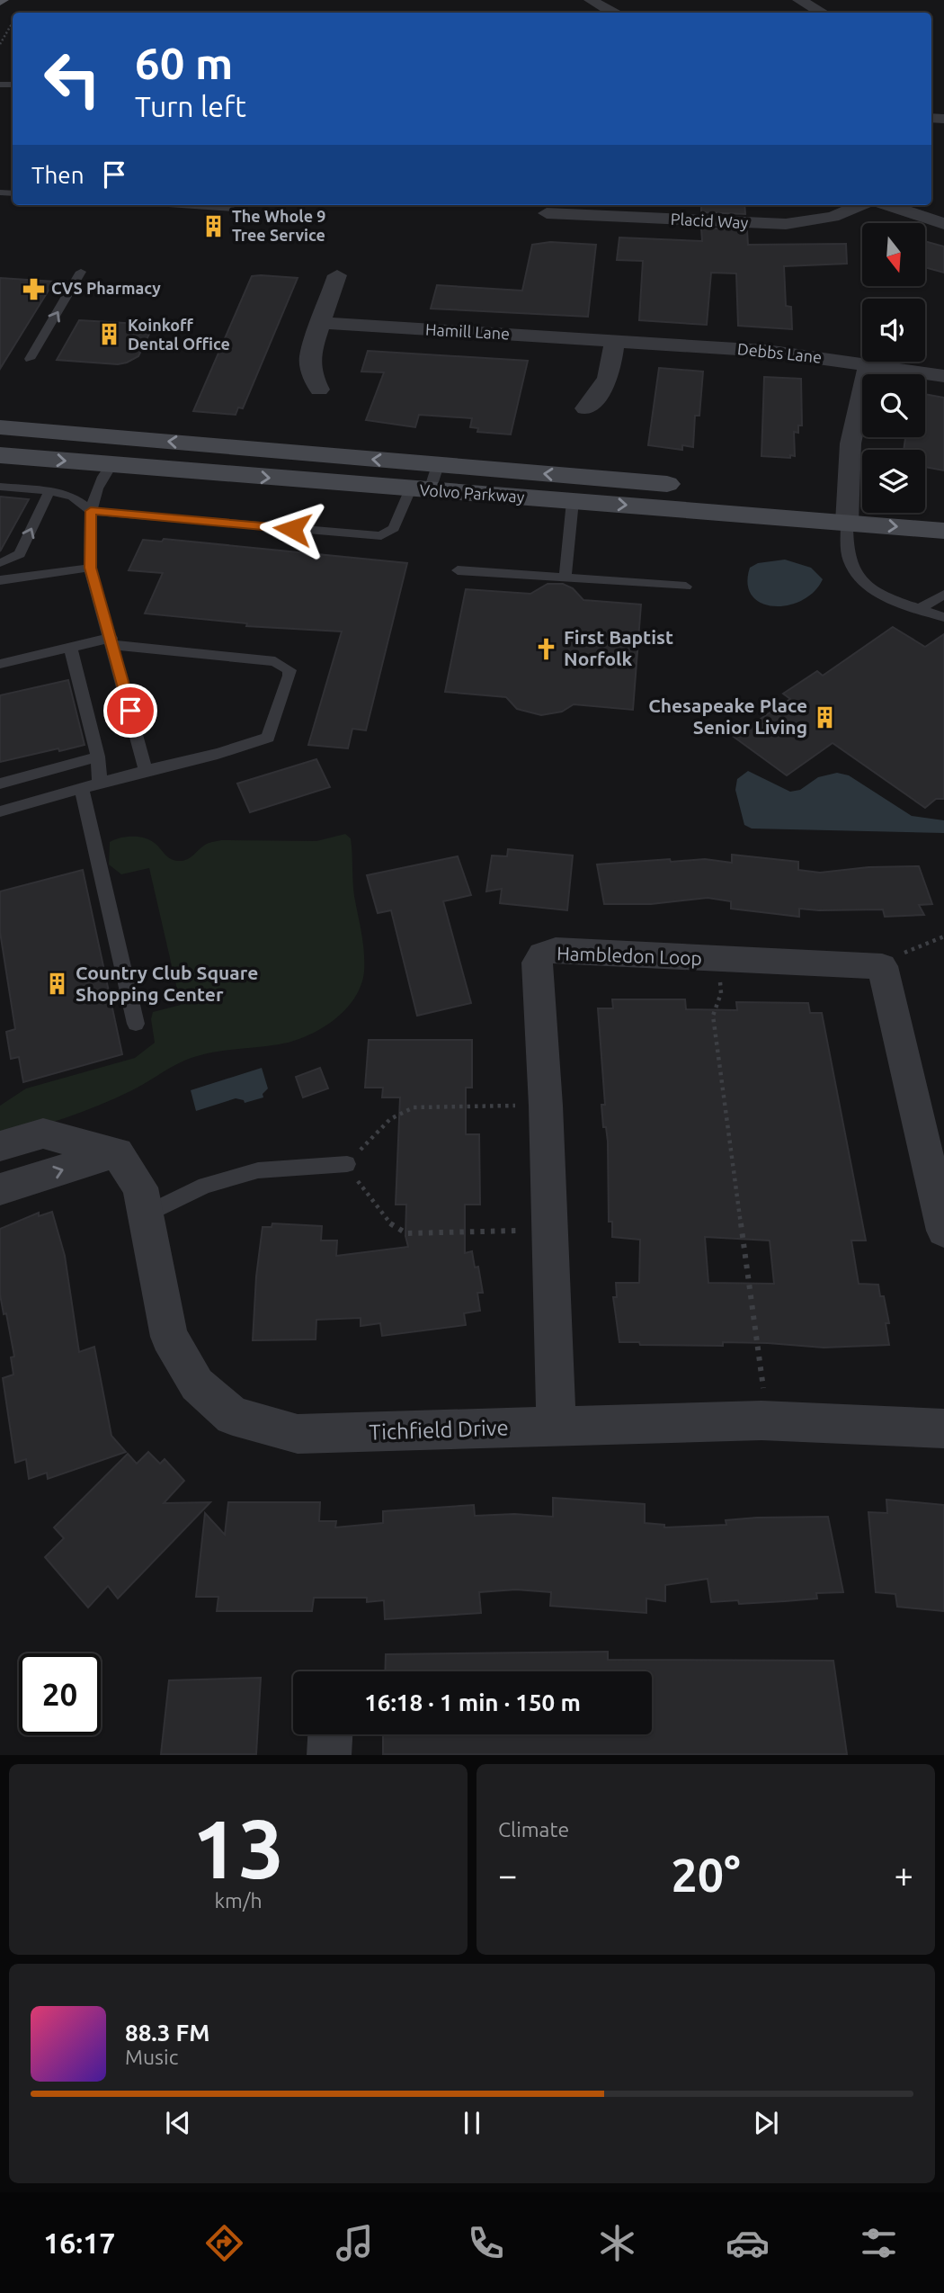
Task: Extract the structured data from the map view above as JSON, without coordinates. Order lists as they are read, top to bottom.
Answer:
{
  "streets": {
    "main road": ["Volvo Parkway"],
    "street": [
      "Placid Way",
      "Hamill Lane",
      "Debbs Lane",
      "Hambledon Loop",
      "Tichfield Drive"
    ]
  },
  "crossings": [
    ["Hamill Lane", "Debbs Lane"],
    ["Hambledon Loop", "Tichfield Drive"]
  ],
  "places": {
    "building": [
      "The Whole 9 Tree Service",
      "Koinkoff Dental Office",
      "Chesapeake Place Senior Living",
      "Country Club Square Shopping Center"
    ],
    "pharmacy": ["CVS Pharmacy"],
    "church": ["First Baptist Norfolk"]
  },
  "north": "bottom",
  "page": {
    "turn": ["60 m", "Turn left"],
    "then": "Then",
    "limit": "20",
    "trip": "16:18 · 1 min · 150 m",
    "tile": [
      ["13", "km/h"],
      "Climate"
    ],
    "heat": ["−", "20°", "+"],
    "song": ["88.3 FM", "Music"],
    "tabs": "16:17"
  }
}
